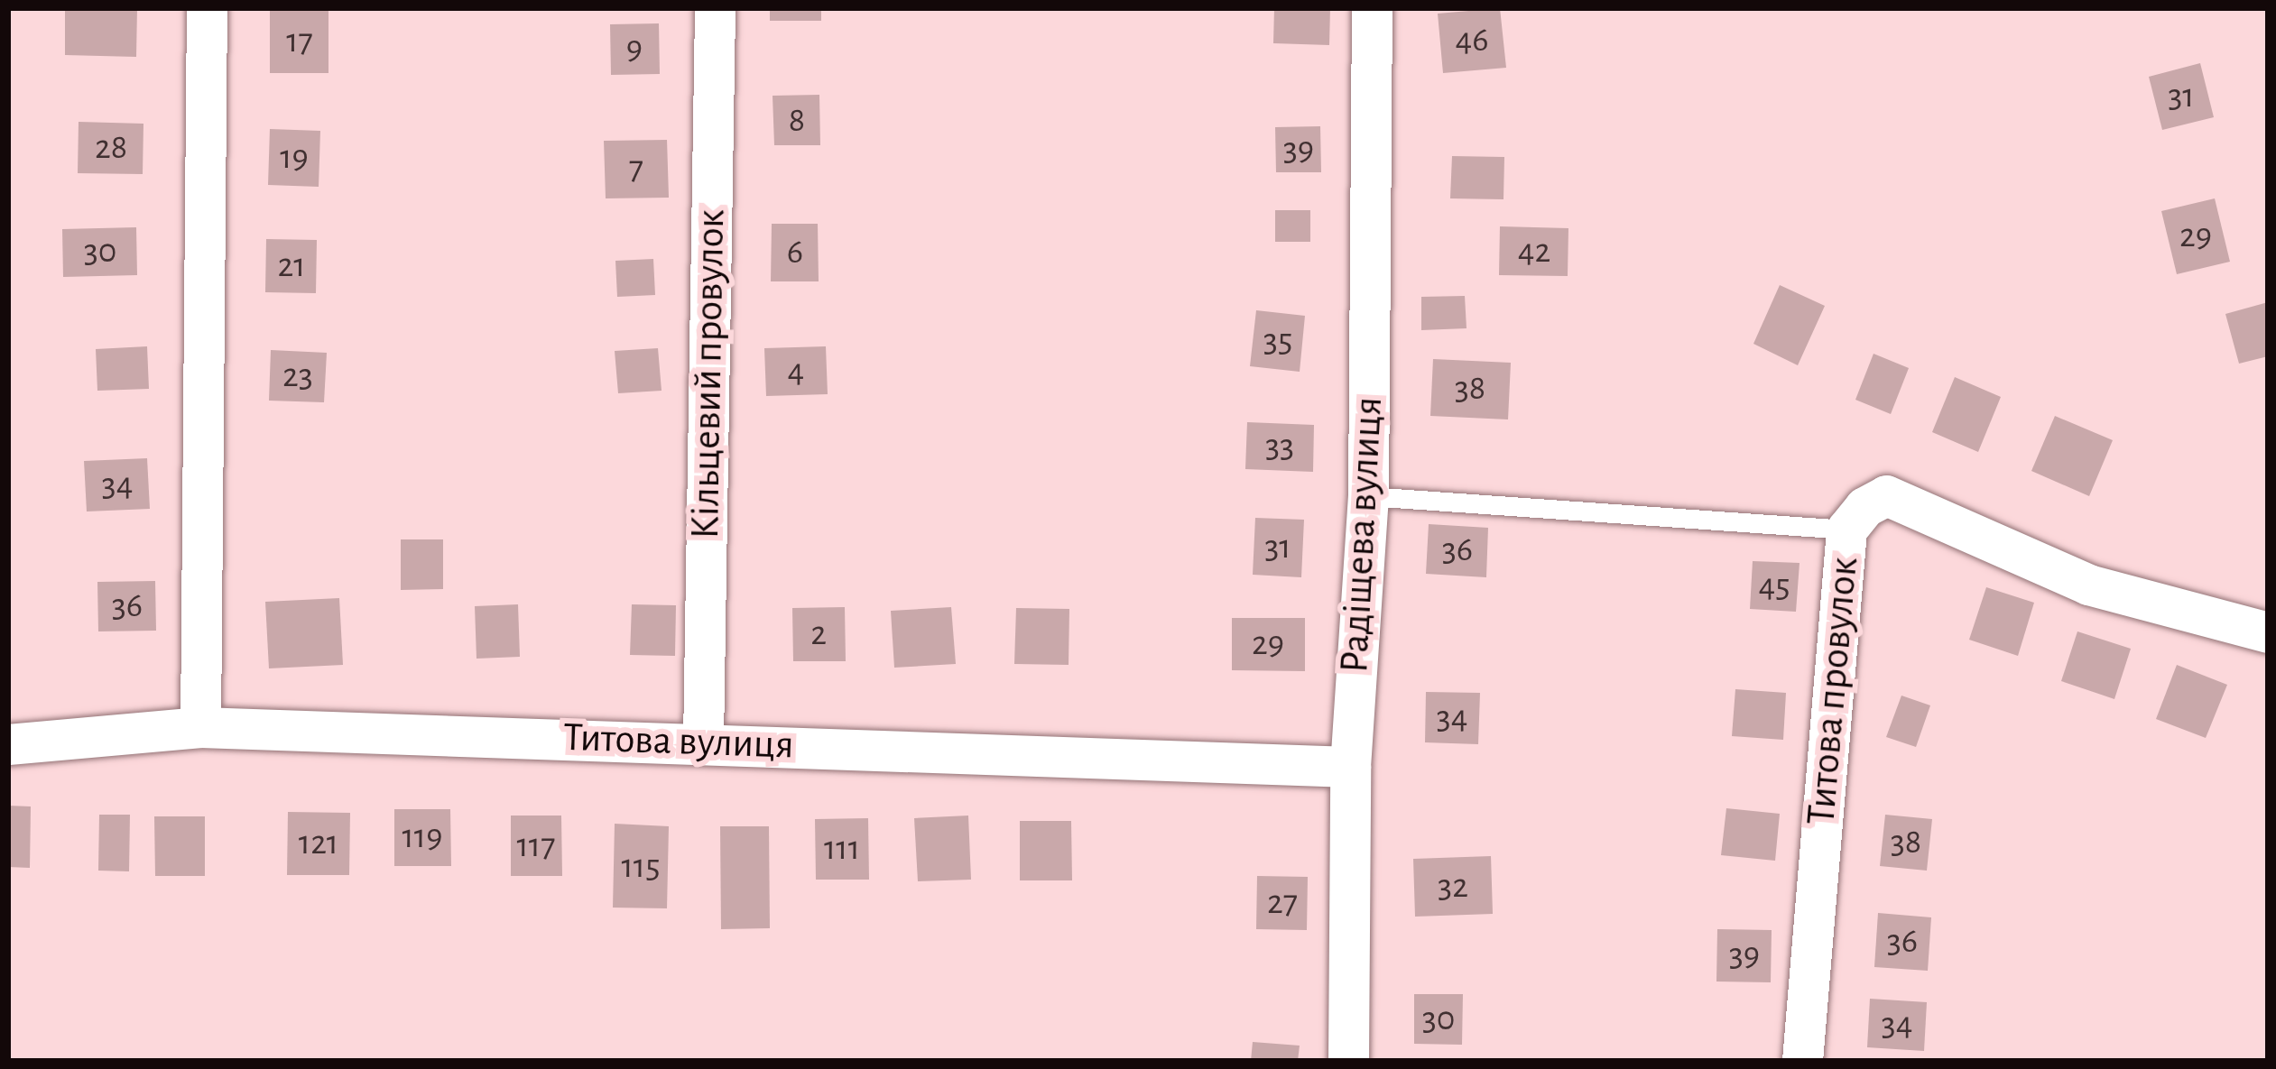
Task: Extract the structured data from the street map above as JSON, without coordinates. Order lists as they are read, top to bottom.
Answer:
{
  "streets": {
    "street": [
      "Кільцевий провулок",
      "Радіщева вулиця",
      "Титова провулок",
      "Титова вулиця"
    ]
  },
  "crossings": [
    ["Кільцевий провулок", "Титова вулиця"],
    ["Радіщева вулиця", "Титова вулиця"]
  ],
  "house_numbers": [
    "46",
    "17",
    "9",
    "31",
    "8",
    "28",
    "39",
    "19",
    "7",
    "29",
    "30",
    "42",
    "6",
    "21",
    "35",
    "4",
    "23",
    "38",
    "33",
    "34",
    "31",
    "36",
    "45",
    "36",
    "2",
    "29",
    "34",
    "119",
    "38",
    "121",
    "117",
    "111",
    "115",
    "32",
    "27",
    "36",
    "39",
    "30",
    "34"
  ]
}
